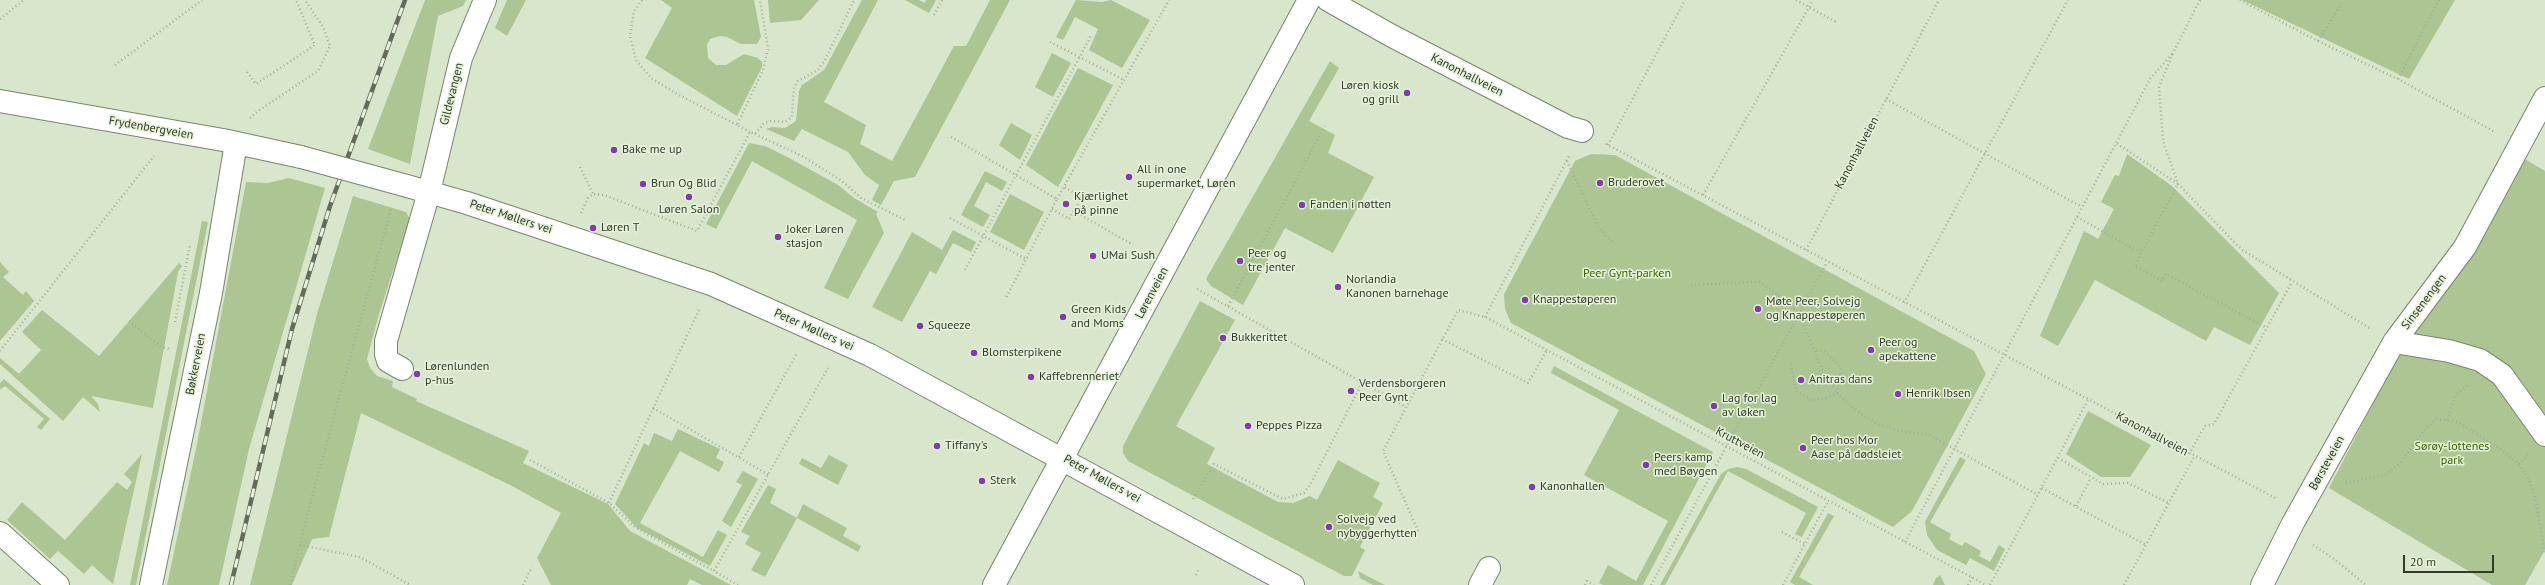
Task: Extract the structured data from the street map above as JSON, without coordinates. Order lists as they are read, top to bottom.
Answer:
{
  "streets": {
    "street": [
      "Kanonhallveien",
      "Gildevangen",
      "Frydenbergveien",
      "Peter Møllers vei",
      "Lørenveien",
      "Sinsenengen",
      "Bøkkerveien",
      "Børsteveien"
    ],
    "path": ["Kruttveien"]
  },
  "crossings": [
    ["Kanonhallveien", "Børsteveien"],
    ["Gildevangen", "Peter Møllers vei"],
    ["Frydenbergveien", "Peter Møllers vei"],
    ["Frydenbergveien", "Bøkkerveien"],
    ["Peter Møllers vei", "Lørenveien"],
    ["Sinsenengen", "Børsteveien"]
  ],
  "parks": ["Peer Gynt-parken", "Sørøy-lottenes park"],
  "places": [
    "Løren kiosk og grill",
    "Bake me up",
    "All in one supermarket, Løren",
    "Bruderovet",
    "Brun Og Blid",
    "Løren Salon",
    "Kjærlighet på pinne",
    "Fanden i nøtten",
    "Løren T",
    "Joker Løren stasjon",
    "UMai Sush",
    "Peer og tre jenter",
    "Norlandia Kanonen barnehage",
    "Knappestøperen",
    "Møte Peer, Solvejg og Knappestøperen",
    "Green Kids and Moms",
    "Squeeze",
    "Bukkerittet",
    "Peer og apekattene",
    "Blomsterpikene",
    "Lørenlunden p-hus",
    "Kaffebrenneriet",
    "Anitras dans",
    "Verdensborgeren Peer Gynt",
    "Henrik Ibsen",
    "Lag for lag av løken",
    "Peppes Pizza",
    "Tiffany's",
    "Peer hos Mor Aase på dødsleiet",
    "Peers kamp med Bøygen",
    "Sterk",
    "Kanonhallen",
    "Solvejg ved nybyggerhytten"
  ],
  "scale_bar": "20 m"
}
